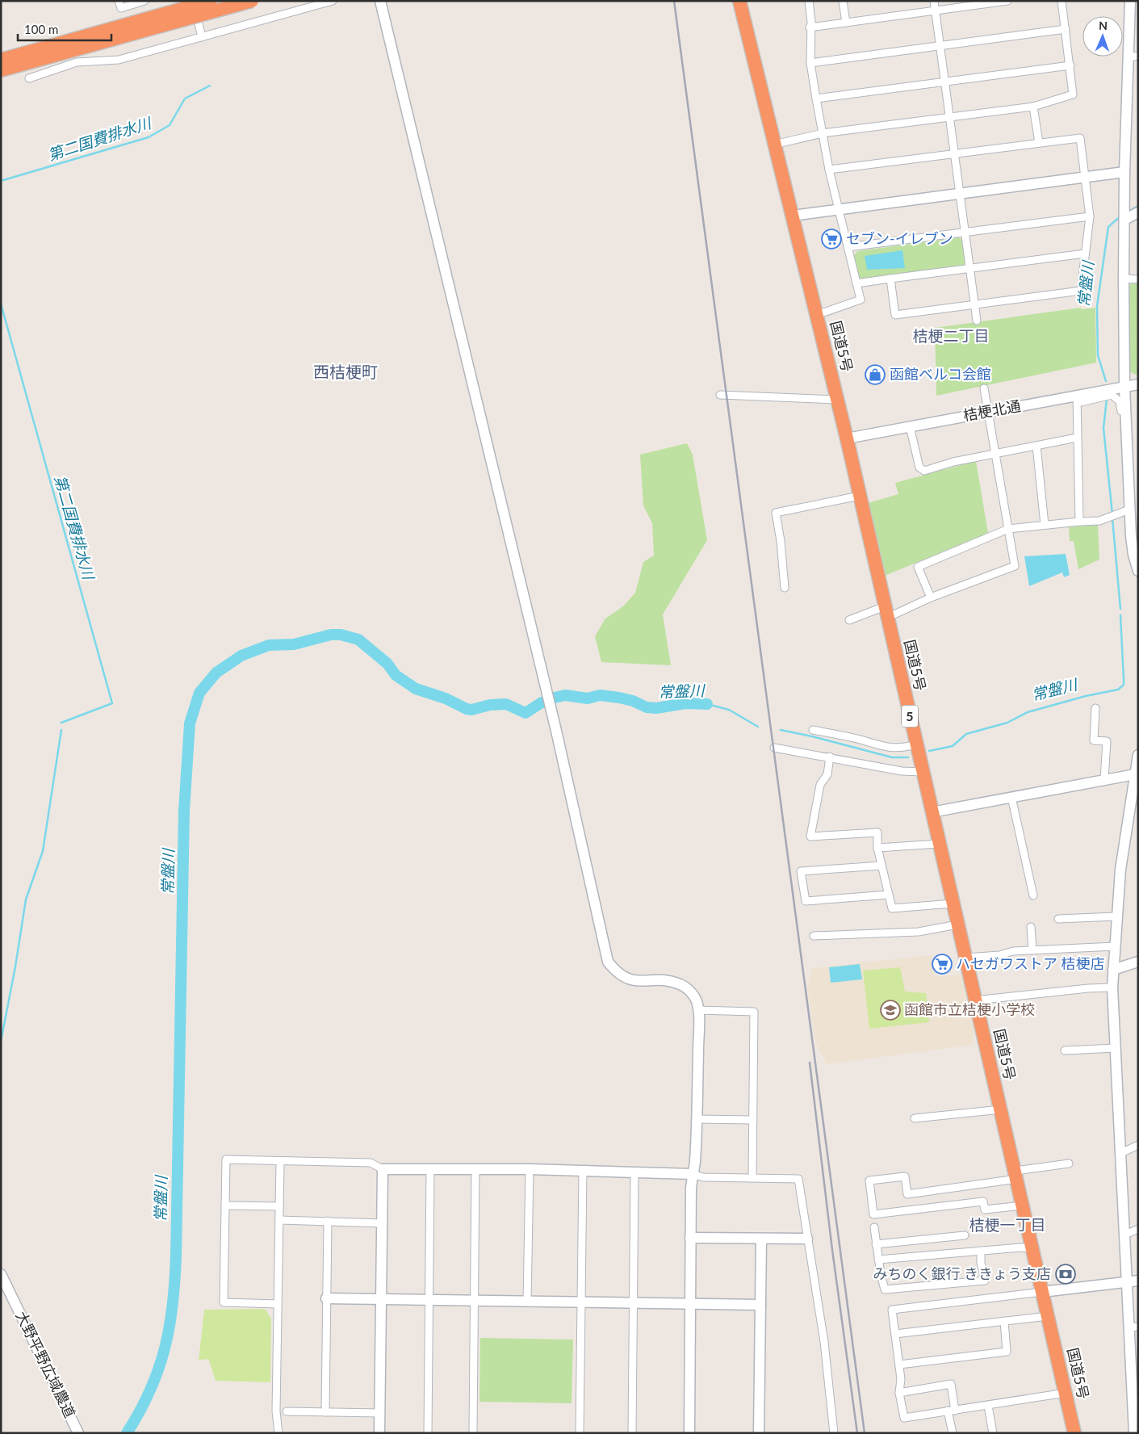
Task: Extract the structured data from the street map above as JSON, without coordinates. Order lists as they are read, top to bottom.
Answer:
{
  "streets": {
    "highway": ["国道5号", "5"],
    "street": ["桔梗北通", "大野平野広域農道"]
  },
  "crossings": [
    ["国道5号", "桔梗北通"]
  ],
  "districts": ["桔梗二丁目", "西桔梗町", "桔梗一丁目"],
  "water": ["第二国費排水川", "常盤川"],
  "places": {
    "supermarket": ["セブン-イレブン", "ハセガワストア 桔梗店"],
    "shop": ["函館ベルコ会館"],
    "school or university": ["函館市立桔梗小学校"],
    "bank": ["みちのく銀行 ききょう支店"]
  },
  "scale_bar": "100 m",
  "north": "top"
}
